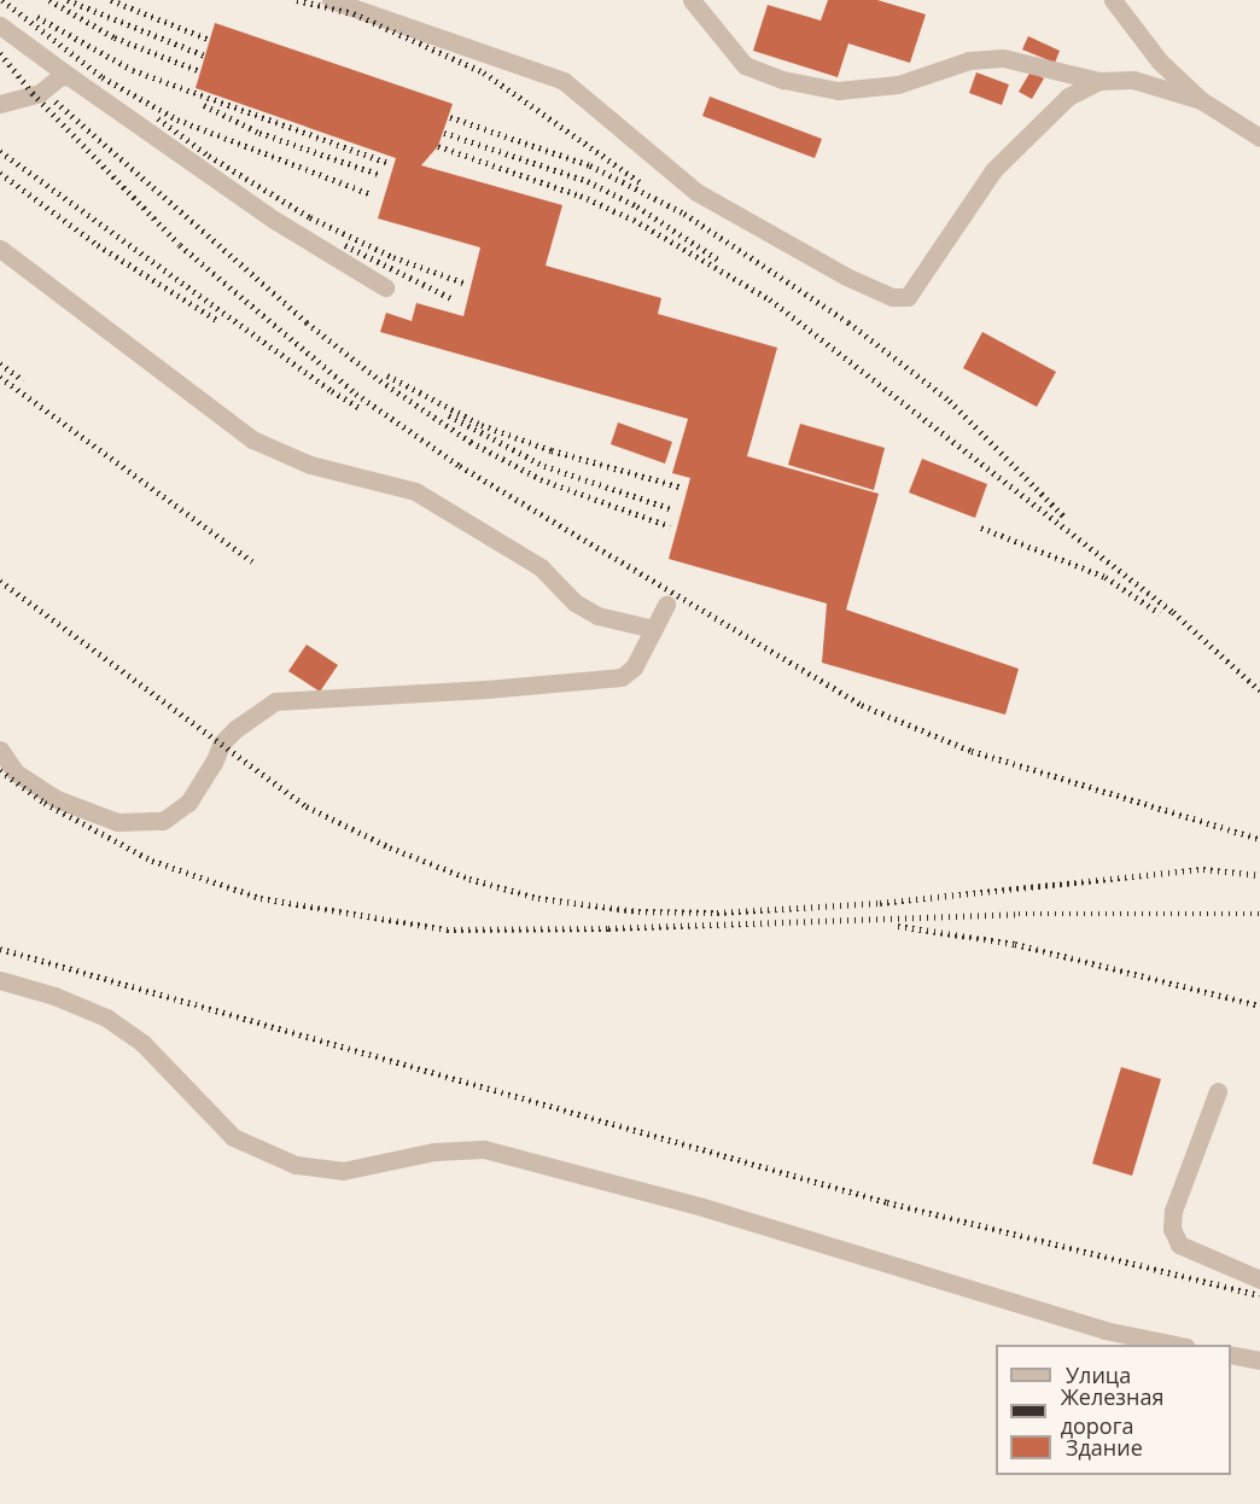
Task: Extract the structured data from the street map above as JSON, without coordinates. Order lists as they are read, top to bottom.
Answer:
{
  "legend": ["Улица", "Железная дорога", "Здание"]
}
